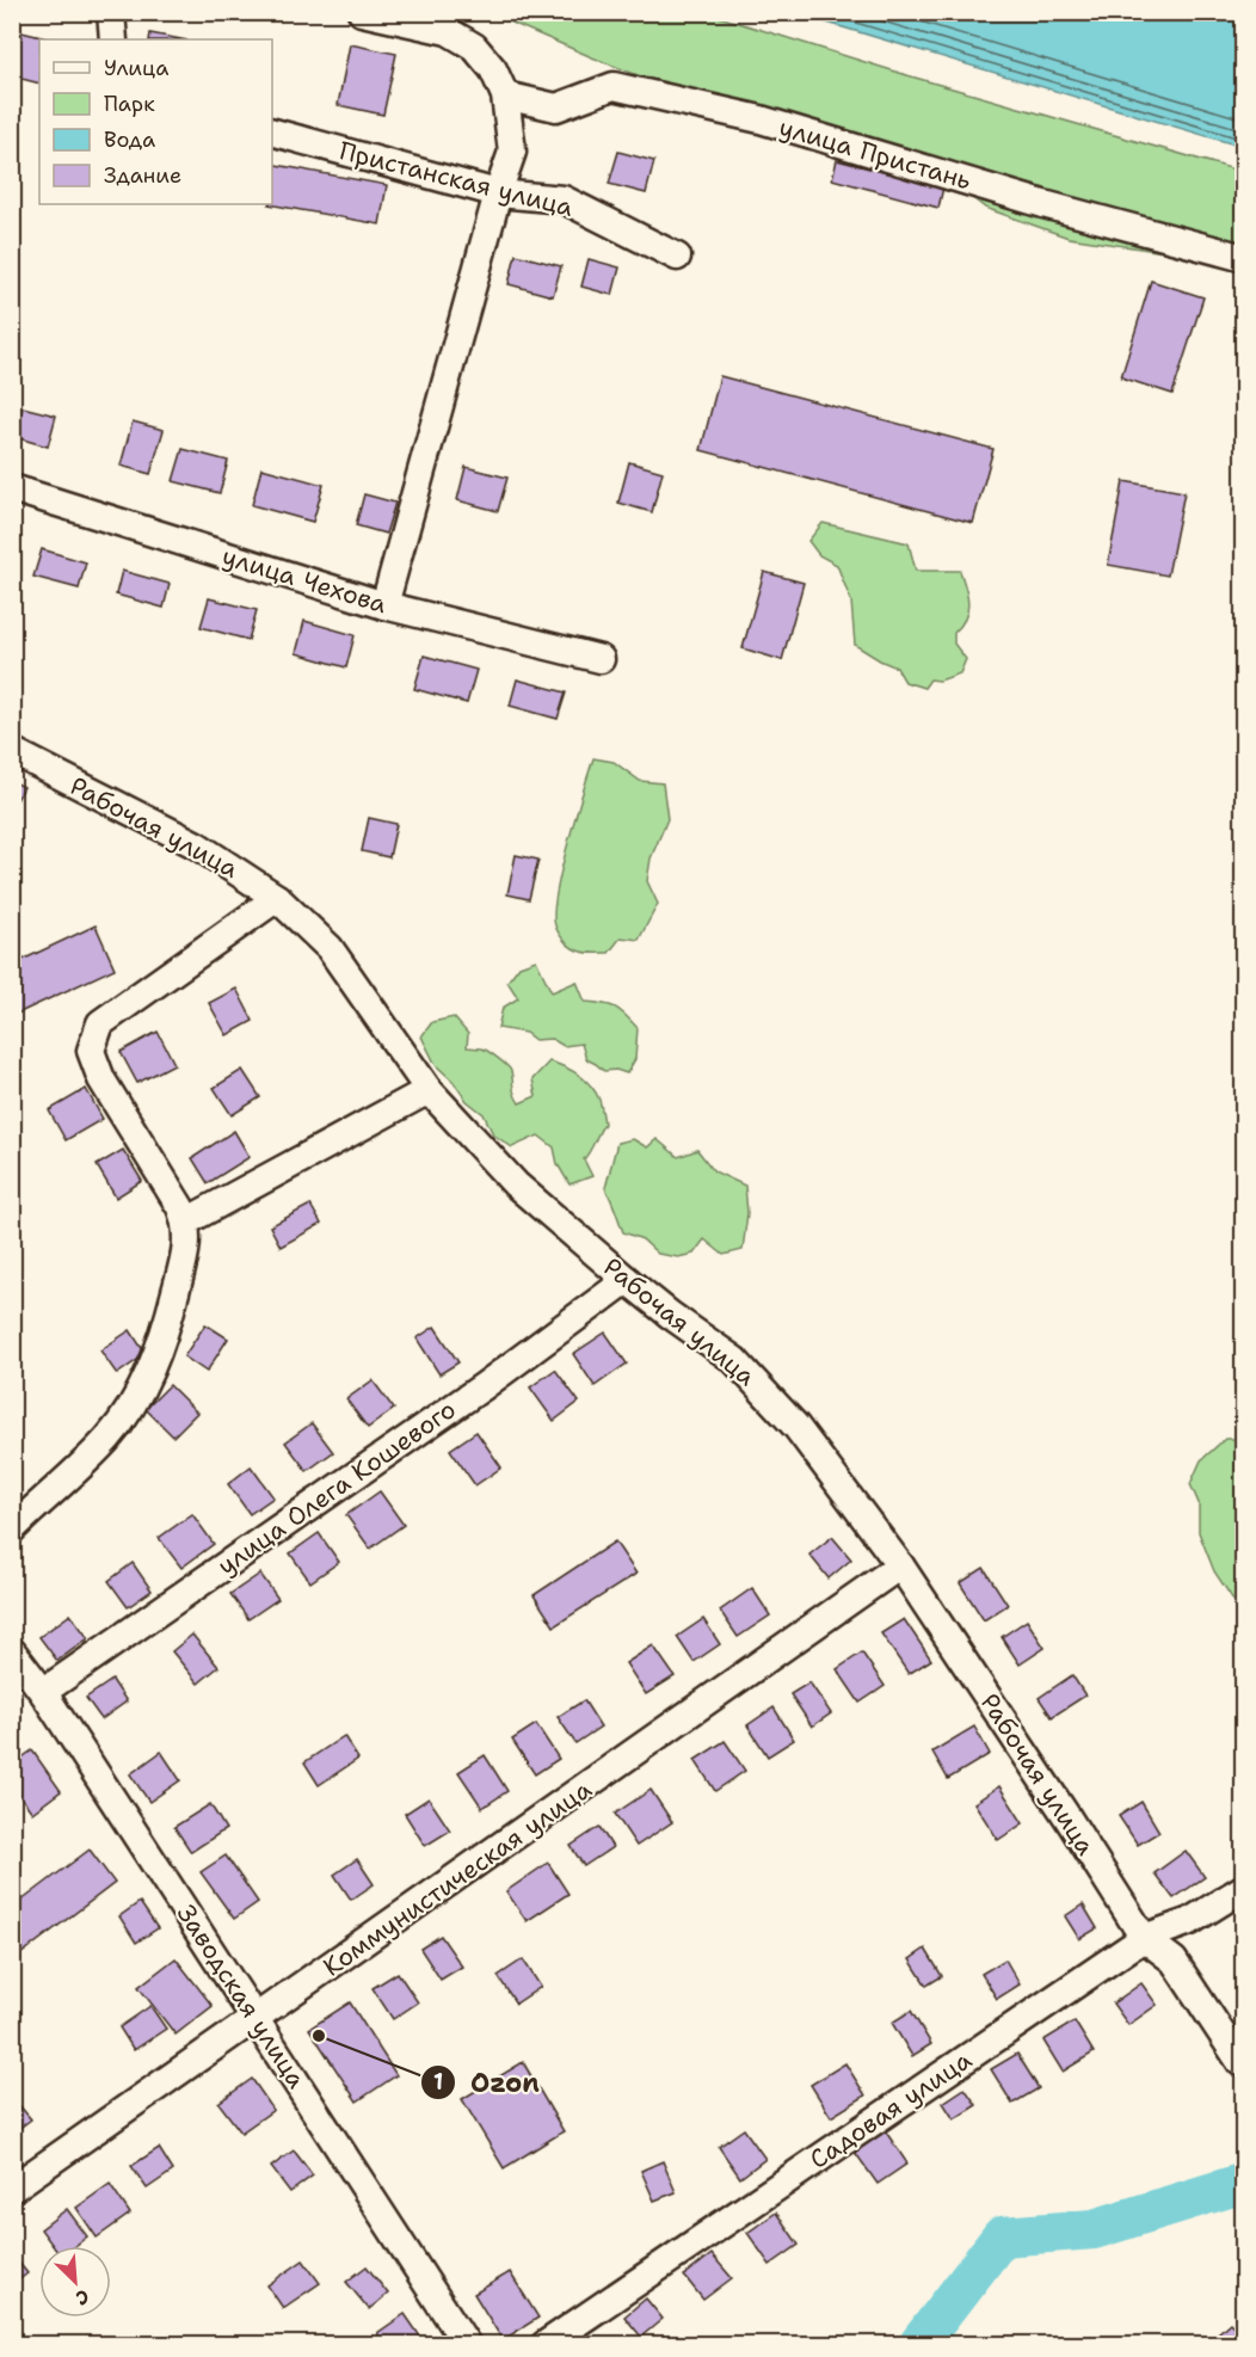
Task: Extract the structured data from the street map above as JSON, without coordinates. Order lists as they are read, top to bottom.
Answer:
{
  "streets": {
    "street": [
      "улица Пристань",
      "Пристанская улица",
      "улица Чехова",
      "Рабочая улица",
      "улица Олега Кошевого",
      "Коммунистическая улица",
      "Заводская улица",
      "Садовая улица"
    ]
  },
  "crossings": [
    ["Рабочая улица", "улица Олега Кошевого"],
    ["Рабочая улица", "Коммунистическая улица"],
    ["Рабочая улица", "Садовая улица"],
    ["улица Олега Кошевого", "Заводская улица"],
    ["Коммунистическая улица", "Заводская улица"]
  ],
  "places": ["Ozon"],
  "legend": [
    "Улица",
    "Парк",
    "Вода",
    "Здание"
  ],
  "north": "bottom right"
}
